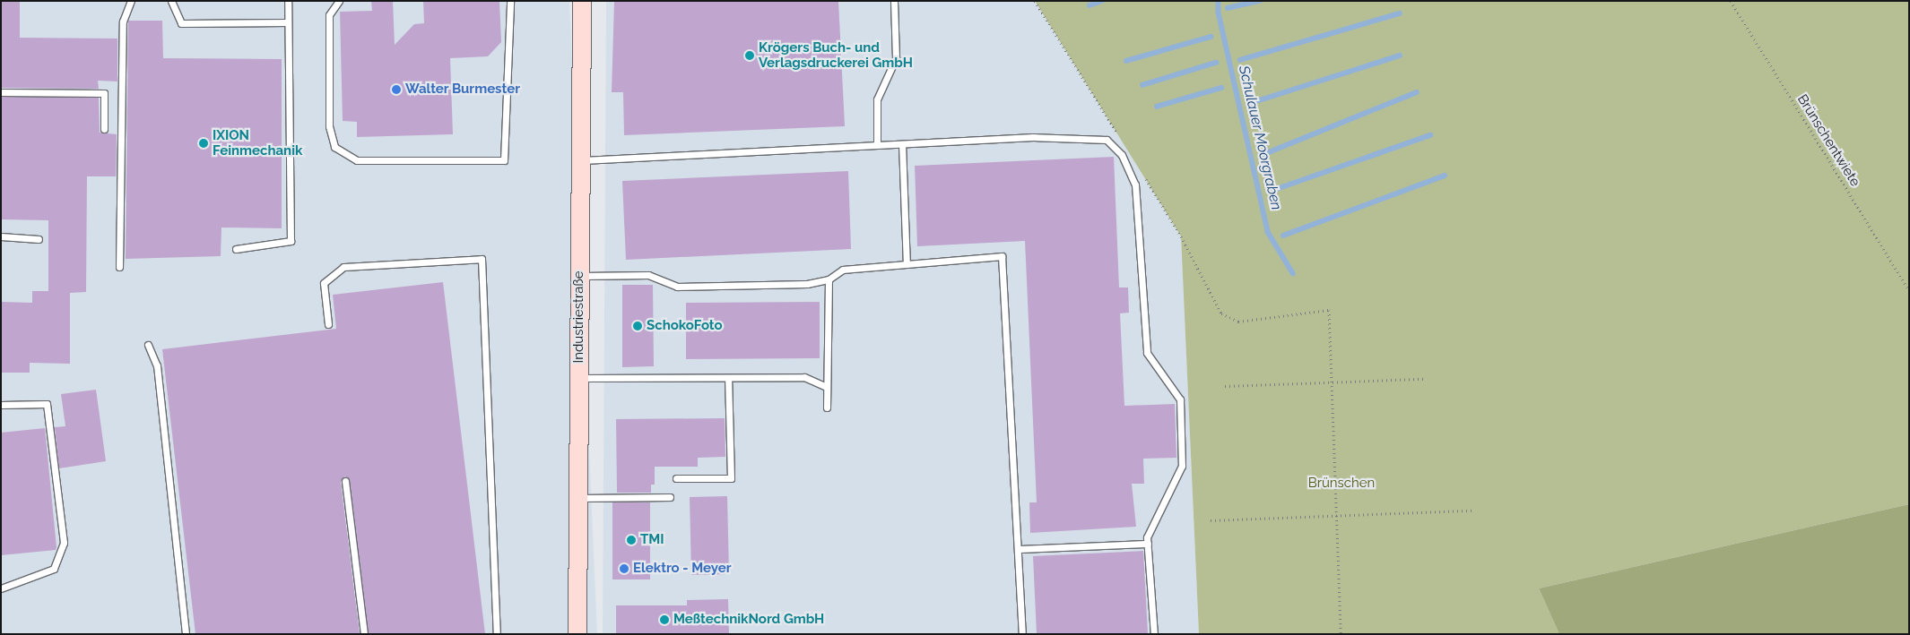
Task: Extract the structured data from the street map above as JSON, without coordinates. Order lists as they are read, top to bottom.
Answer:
{
  "streets": {
    "street": ["Industriestraße"],
    "path": ["Brünschentwiete"]
  },
  "water": ["Schulauer Moorgraben"],
  "parks": ["Brünschen"],
  "places": [
    "Krögers Buch- und Verlagsdruckerei GmbH",
    "Walter Burmester",
    "IXION Feinmechanik",
    "SchokoFoto",
    "TMI",
    "Elektro - Meyer",
    "MeßtechnikNord GmbH"
  ]
}
